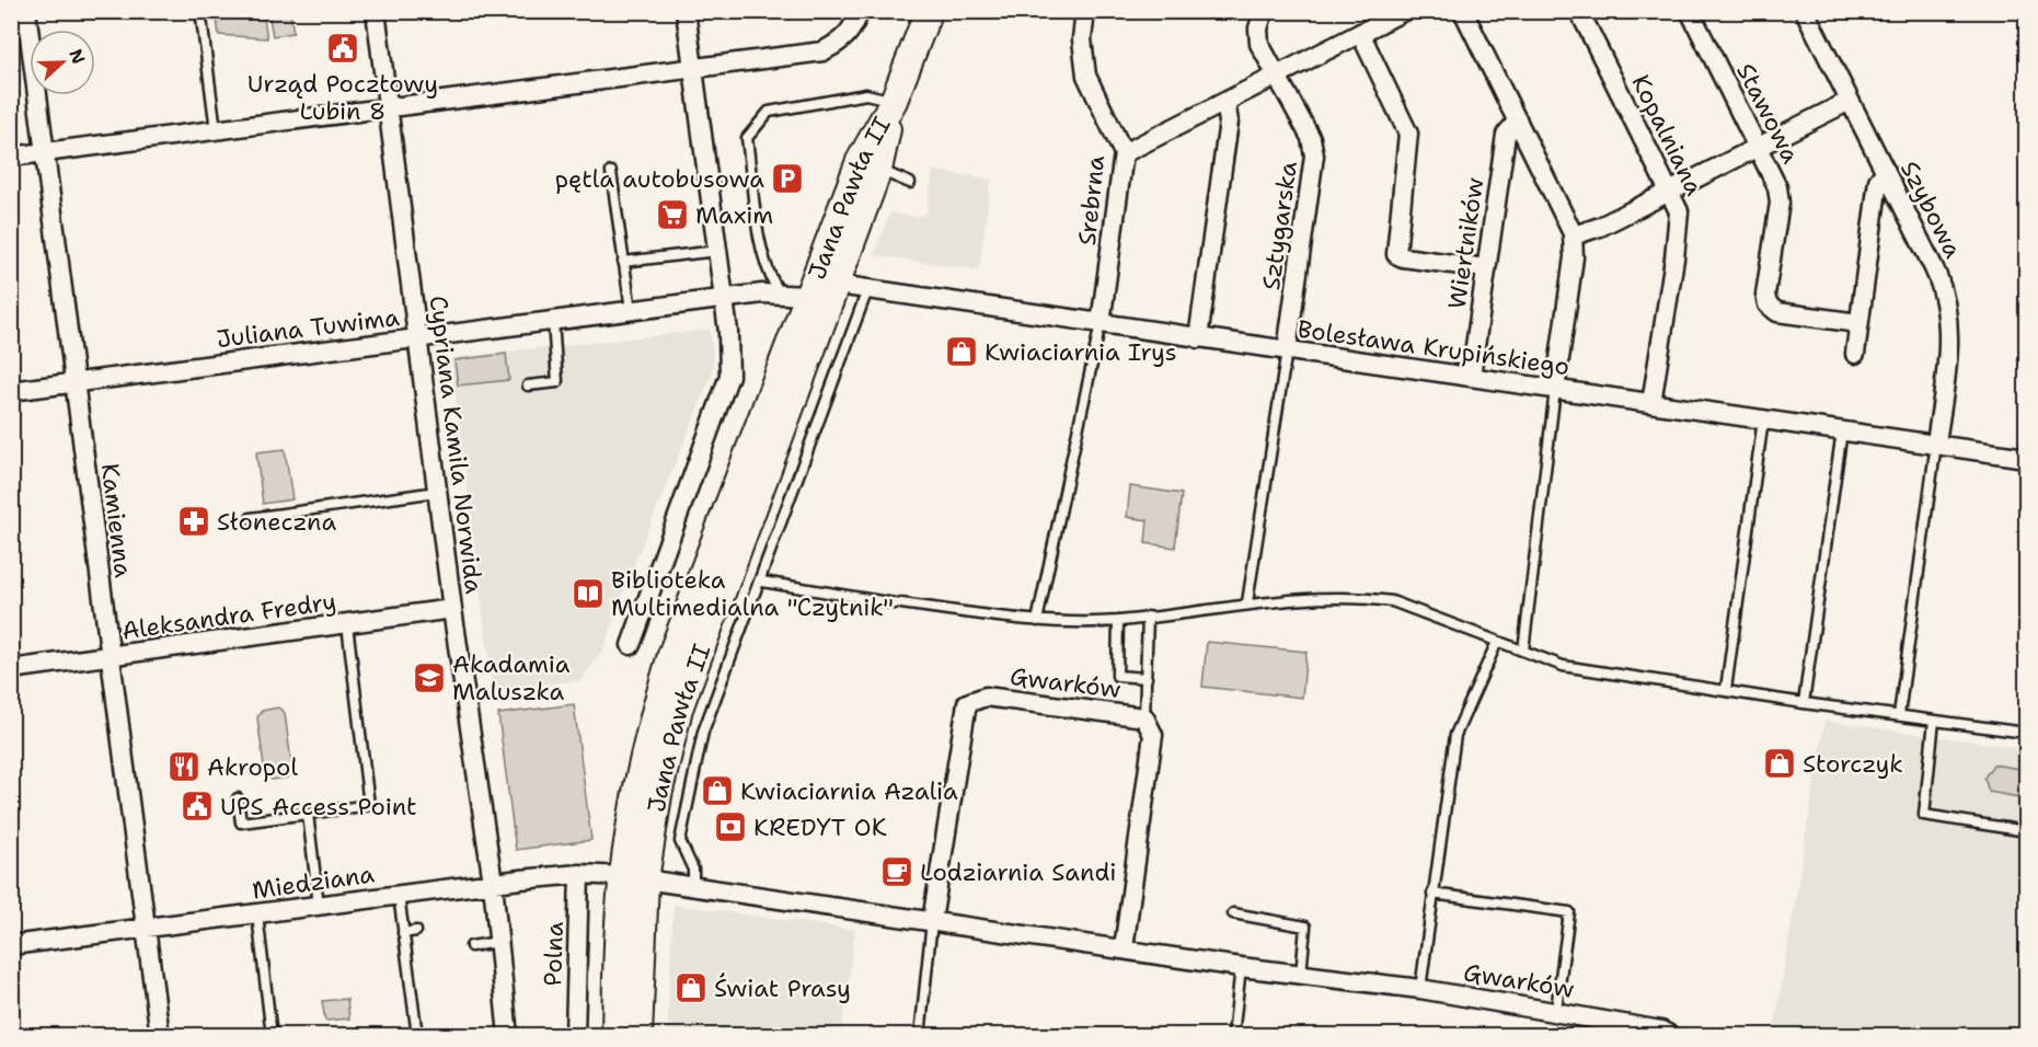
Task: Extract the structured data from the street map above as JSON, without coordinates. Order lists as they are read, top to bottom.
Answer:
{
  "streets": {
    "street": [
      "Stawowa",
      "Kopalniana",
      "Jana Pawła II",
      "Srebrna",
      "Szybowa",
      "Sztygarska",
      "Wiertników",
      "Juliana Tuwima",
      "Bolesława Krupińskiego",
      "Cypriana Kamila Norwida",
      "Kamienna",
      "Aleksandra Fredry",
      "Gwarków",
      "Miedziana",
      "Polna"
    ]
  },
  "crossings": [
    ["Kopalniana", "Bolesława Krupińskiego"],
    ["Jana Pawła II", "Juliana Tuwima"],
    ["Jana Pawła II", "Bolesława Krupińskiego"],
    ["Jana Pawła II", "Gwarków"],
    ["Jana Pawła II", "Miedziana"],
    ["Srebrna", "Bolesława Krupińskiego"],
    ["Szybowa", "Bolesława Krupińskiego"],
    ["Sztygarska", "Bolesława Krupińskiego"],
    ["Wiertników", "Bolesława Krupińskiego"],
    ["Juliana Tuwima", "Cypriana Kamila Norwida"],
    ["Juliana Tuwima", "Kamienna"],
    ["Cypriana Kamila Norwida", "Aleksandra Fredry"],
    ["Cypriana Kamila Norwida", "Miedziana"],
    ["Cypriana Kamila Norwida", "Polna"],
    ["Kamienna", "Aleksandra Fredry"],
    ["Kamienna", "Miedziana"],
    ["Gwarków", "Miedziana"],
    ["Miedziana", "Polna"]
  ],
  "places": {
    "public building": ["Urząd Pocztowy Lubin 8", "UPS Access Point"],
    "parking": ["pętla autobusowa"],
    "supermarket": ["Maxim"],
    "shop": [
      "Kwiaciarnia Irys",
      "Storczyk",
      "Kwiaciarnia Azalia",
      "Świat Prasy"
    ],
    "pharmacy": ["Słoneczna"],
    "library": ["Biblioteka Multimedialna \"Czytnik\""],
    "school or university": ["Akadamia Maluszka"],
    "restaurant": ["Akropol"],
    "bank": ["KREDYT OK"],
    "cafe": ["Lodziarnia Sandi"]
  },
  "north": "right"
}
